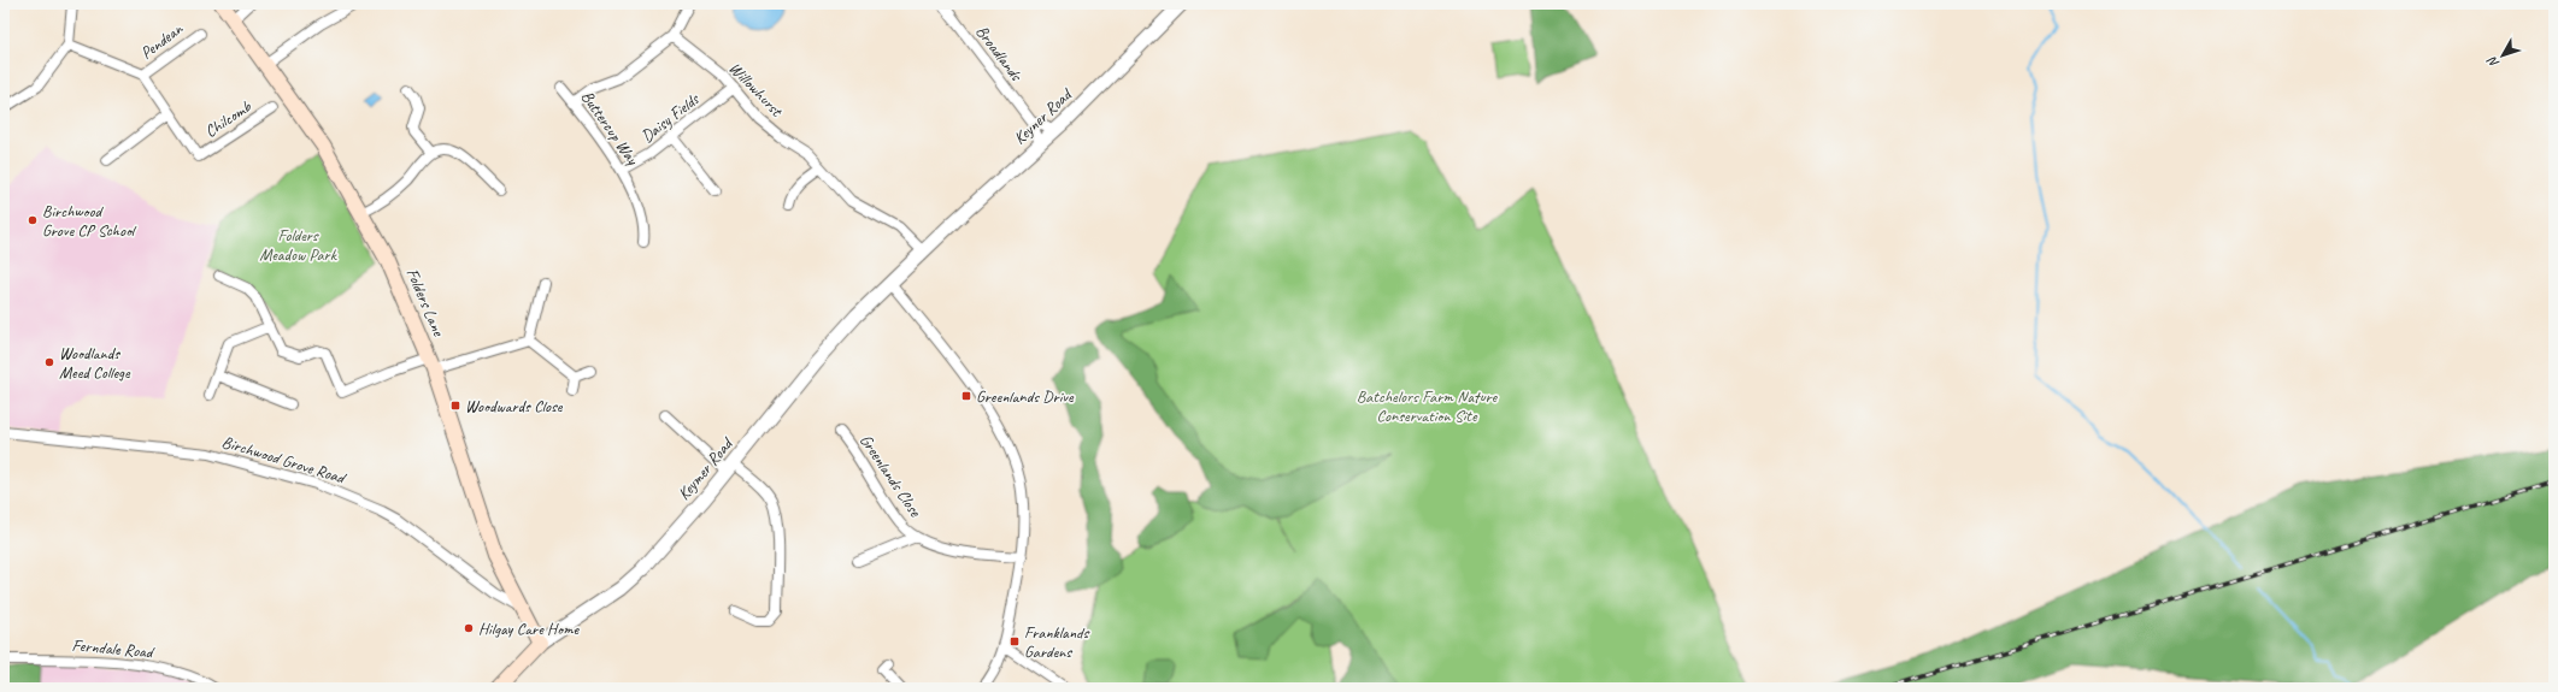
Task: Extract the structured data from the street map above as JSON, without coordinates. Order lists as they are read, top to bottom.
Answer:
{
  "streets": {
    "main road": ["Folders Lane", "Keymer Road"],
    "street": [
      "Pendean",
      "Broadlands",
      "Willowhurst",
      "Keyner Road",
      "Daisy Fields",
      "Chilcomb",
      "Buttercup Way",
      "Birchwood Grove Road",
      "Greenlands Close",
      "Ferndale Road"
    ]
  },
  "crossings": [
    ["Broadlands", "Keyner Road"],
    ["Willowhurst", "Keyner Road"],
    ["Willowhurst", "Daisy Fields"],
    ["Willowhurst", "Keymer Road"],
    ["Keyner Road", "Keymer Road"],
    ["Daisy Fields", "Buttercup Way"],
    ["Folders Lane", "Birchwood Grove Road"],
    ["Folders Lane", "Keymer Road"]
  ],
  "parks": ["Folders Meadow Park", "Batchelors Farm Nature Conservation Site"],
  "places": {
    "other": ["Birchwood Grove CP School", "Woodlands Meed College", "Hilgay Care Home"],
    "transit": ["Greenlands Drive", "Woodwards Close", "Franklands Gardens"]
  },
  "north": "bottom left"
}
